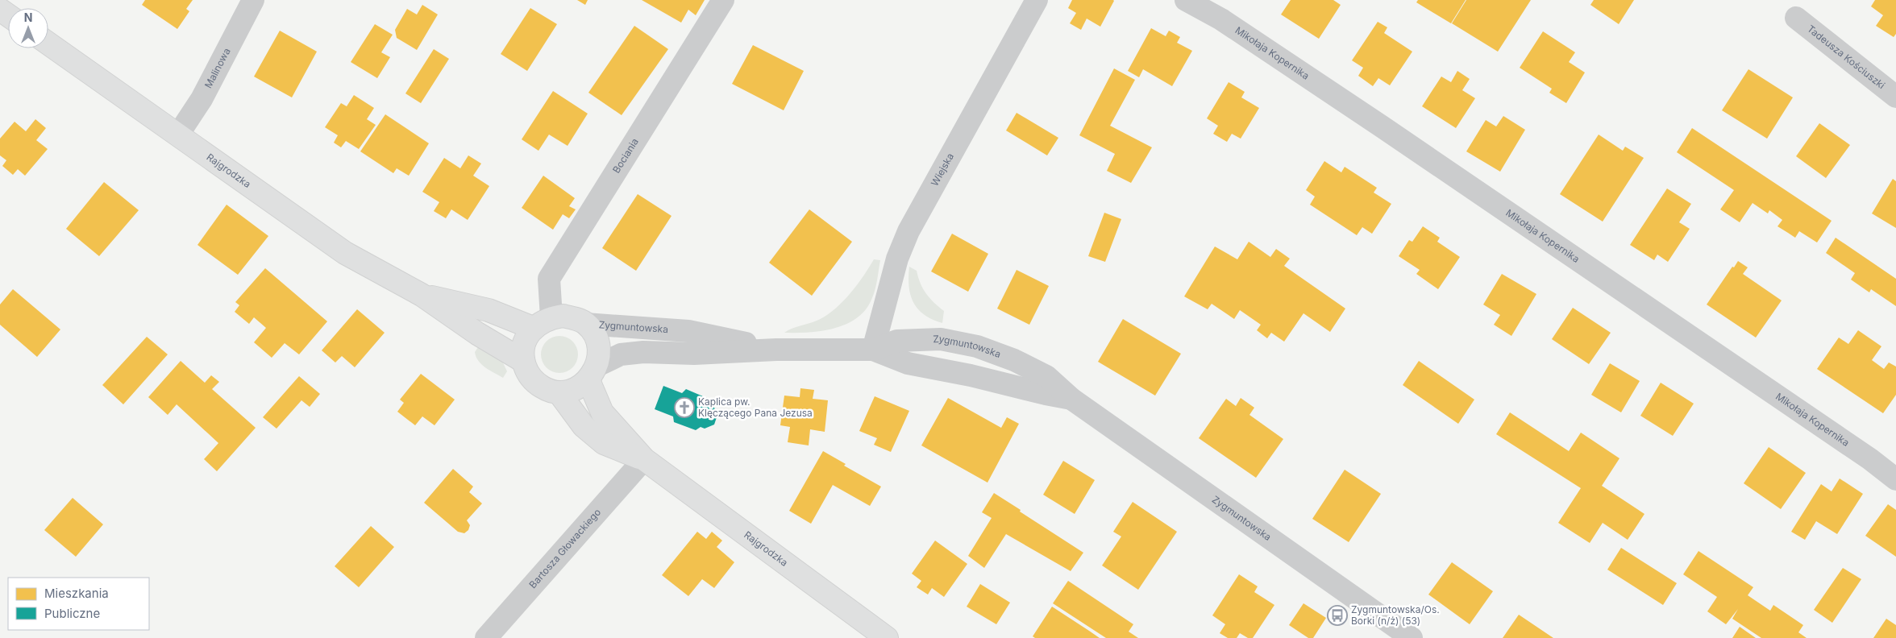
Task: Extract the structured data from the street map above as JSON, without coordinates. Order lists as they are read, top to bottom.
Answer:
{
  "streets": {
    "street": [
      "Mikołaja Kopernika",
      "Tadeusza Kościuszki",
      "Malinowa",
      "Bociania",
      "Wiejska",
      "Rajgrodzka",
      "Zygmuntowska",
      "Bartosza Głowackiego"
    ]
  },
  "crossings": [
    ["Malinowa", "Rajgrodzka"],
    ["Bociania", "Rajgrodzka"],
    ["Bociania", "Zygmuntowska"],
    ["Wiejska", "Zygmuntowska"],
    ["Rajgrodzka", "Zygmuntowska"],
    ["Rajgrodzka", "Bartosza Głowackiego"]
  ],
  "places": {
    "church": ["Kaplica pw. Klęczącego Pana Jezusa"],
    "bus stop": ["Zygmuntowska/Os. Borki (n/ż) (53)"]
  },
  "legend": ["Mieszkania", "Publiczne"],
  "north": "top"
}
